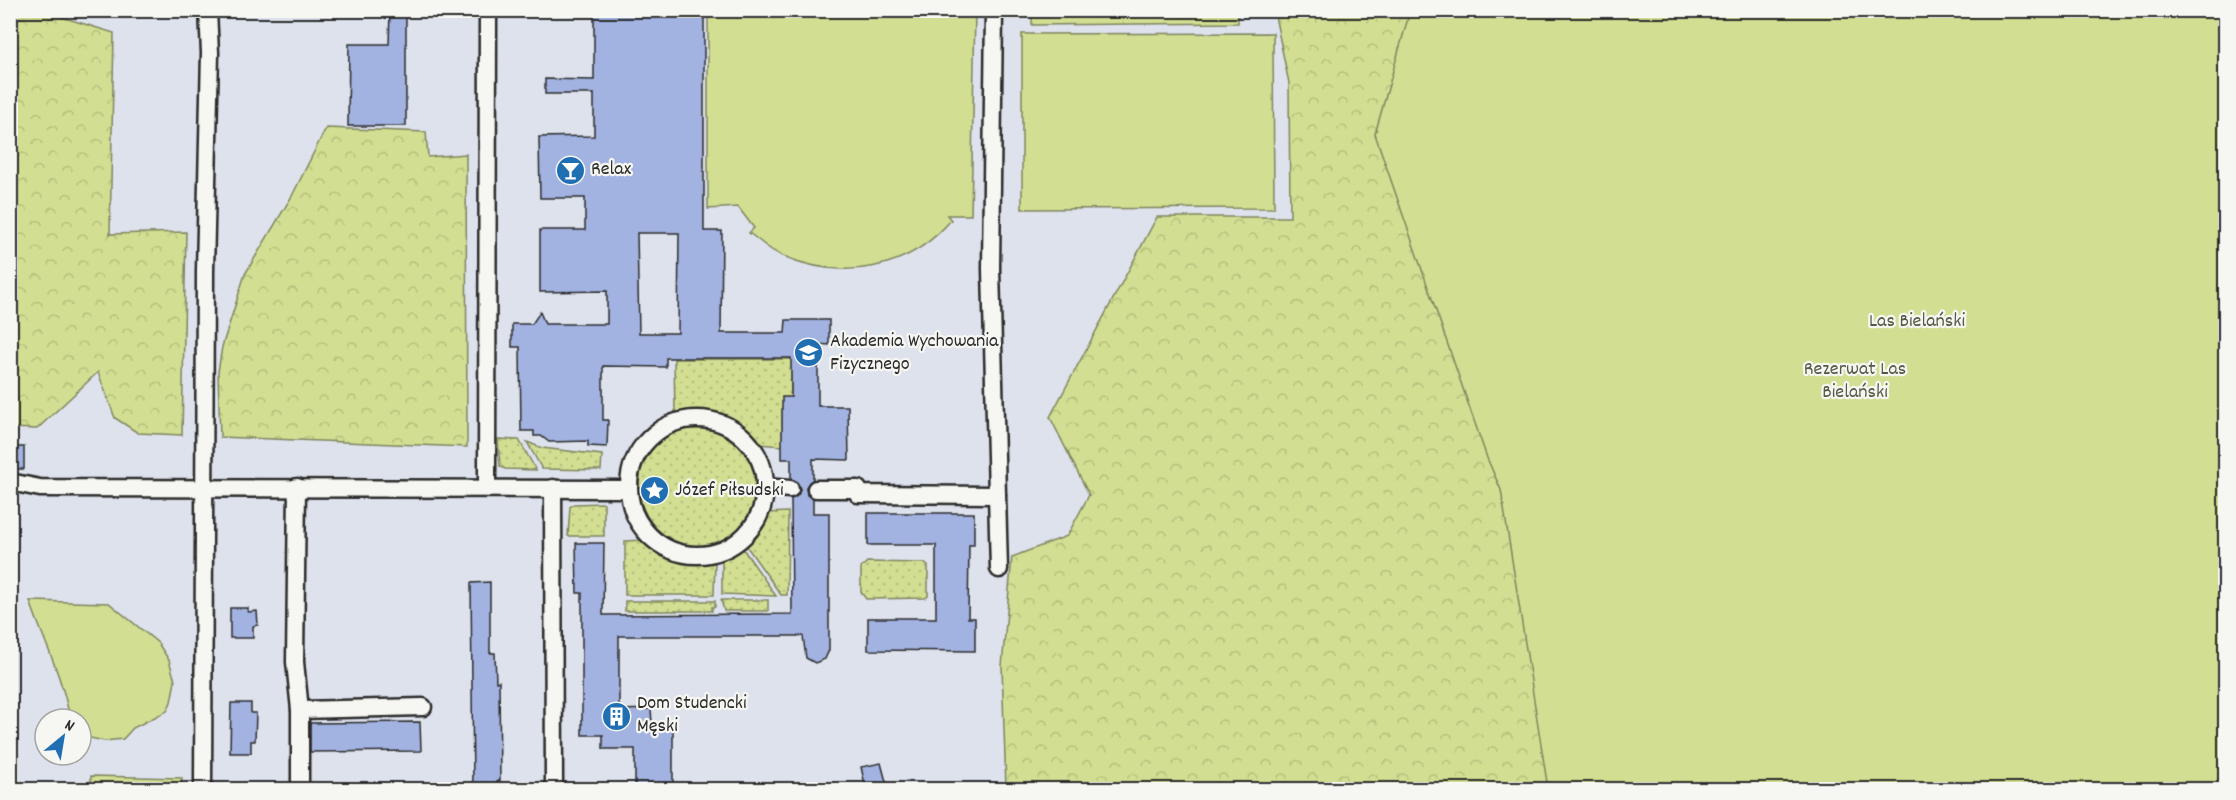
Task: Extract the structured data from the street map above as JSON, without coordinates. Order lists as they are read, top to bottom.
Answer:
{
  "parks": ["Las Bielański", "Rezerwat Las Bielański"],
  "places": {
    "bar": ["Relax"],
    "school or university": ["Akademia Wychowania Fizycznego"],
    "place": ["Józef Piłsudski"],
    "building": ["Dom Studencki Męski"]
  },
  "north": "top right"
}
